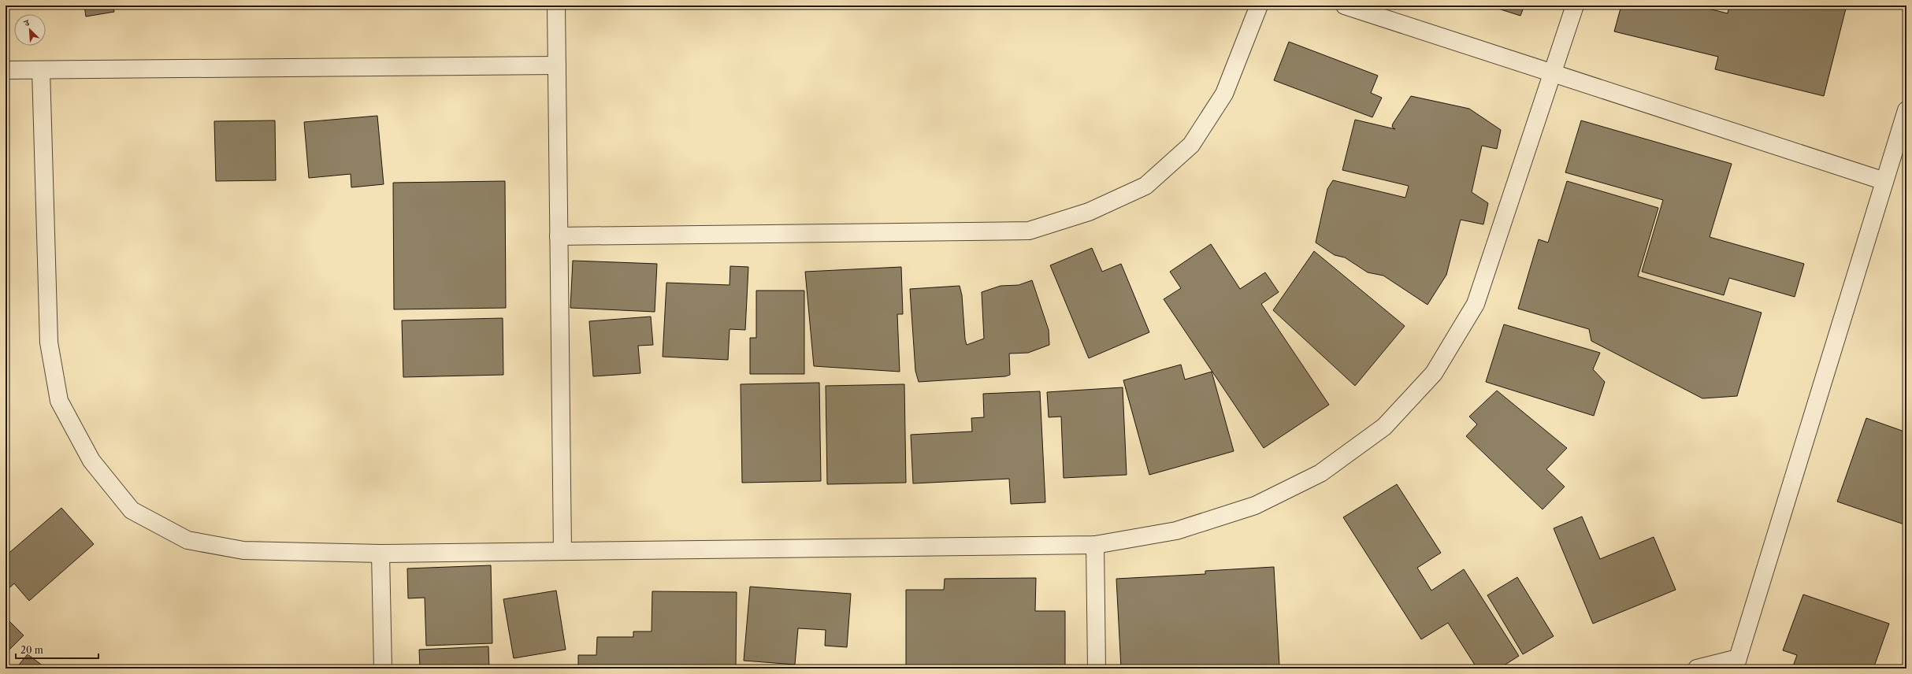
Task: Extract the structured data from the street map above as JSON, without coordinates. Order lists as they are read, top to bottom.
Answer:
{
  "scale_bar": "20 m",
  "north": "top left"
}
